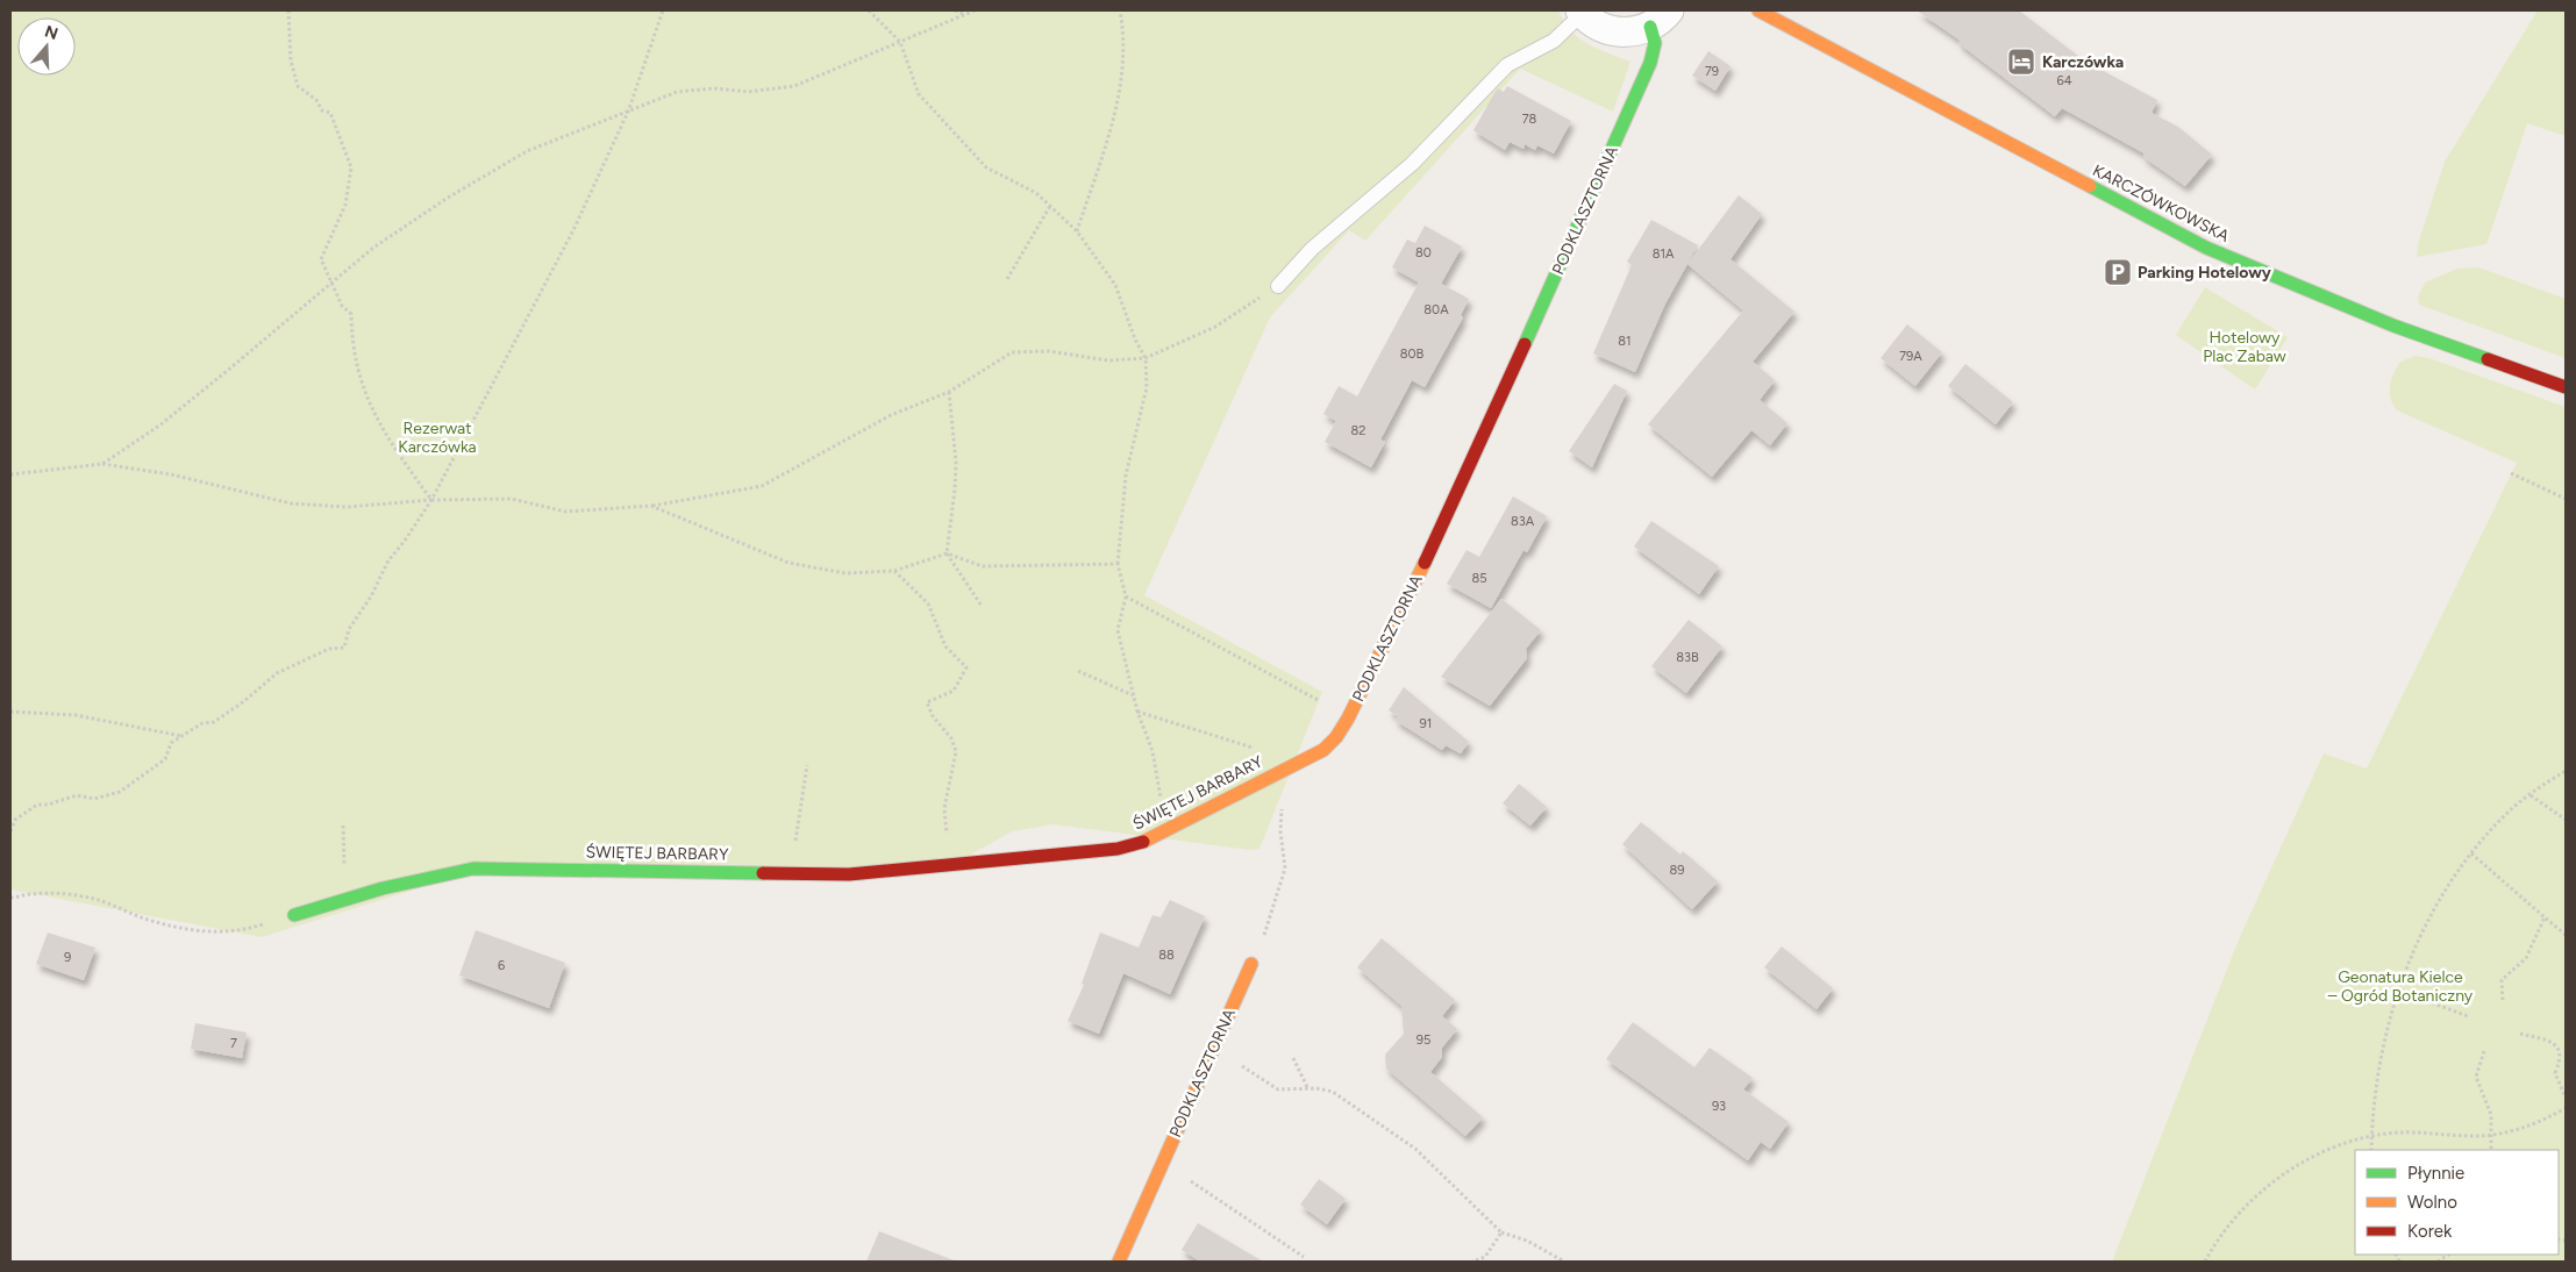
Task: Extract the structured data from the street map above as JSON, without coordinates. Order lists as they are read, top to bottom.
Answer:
{
  "streets": {
    "street": ["KARCZÓWKOWSKA", "PODKLASZTORNA", "ŚWIĘTEJ BARBARY"]
  },
  "crossings": [
    ["PODKLASZTORNA", "ŚWIĘTEJ BARBARY"]
  ],
  "parks": ["Hotelowy Plac Zabaw", "Rezerwat Karczówka", "Geonatura Kielce – Ogród Botaniczny"],
  "places": {
    "hotel": ["Karczówka"],
    "parking": ["Parking Hotelowy"]
  },
  "house_numbers": [
    "79",
    "64",
    "78",
    "80",
    "81A",
    "80A",
    "81",
    "80B",
    "79A",
    "82",
    "83A",
    "85",
    "83B",
    "91",
    "89",
    "88",
    "9",
    "6",
    "95",
    "7",
    "93"
  ],
  "legend": ["Płynnie", "Wolno", "Korek"],
  "north": "top"
}
